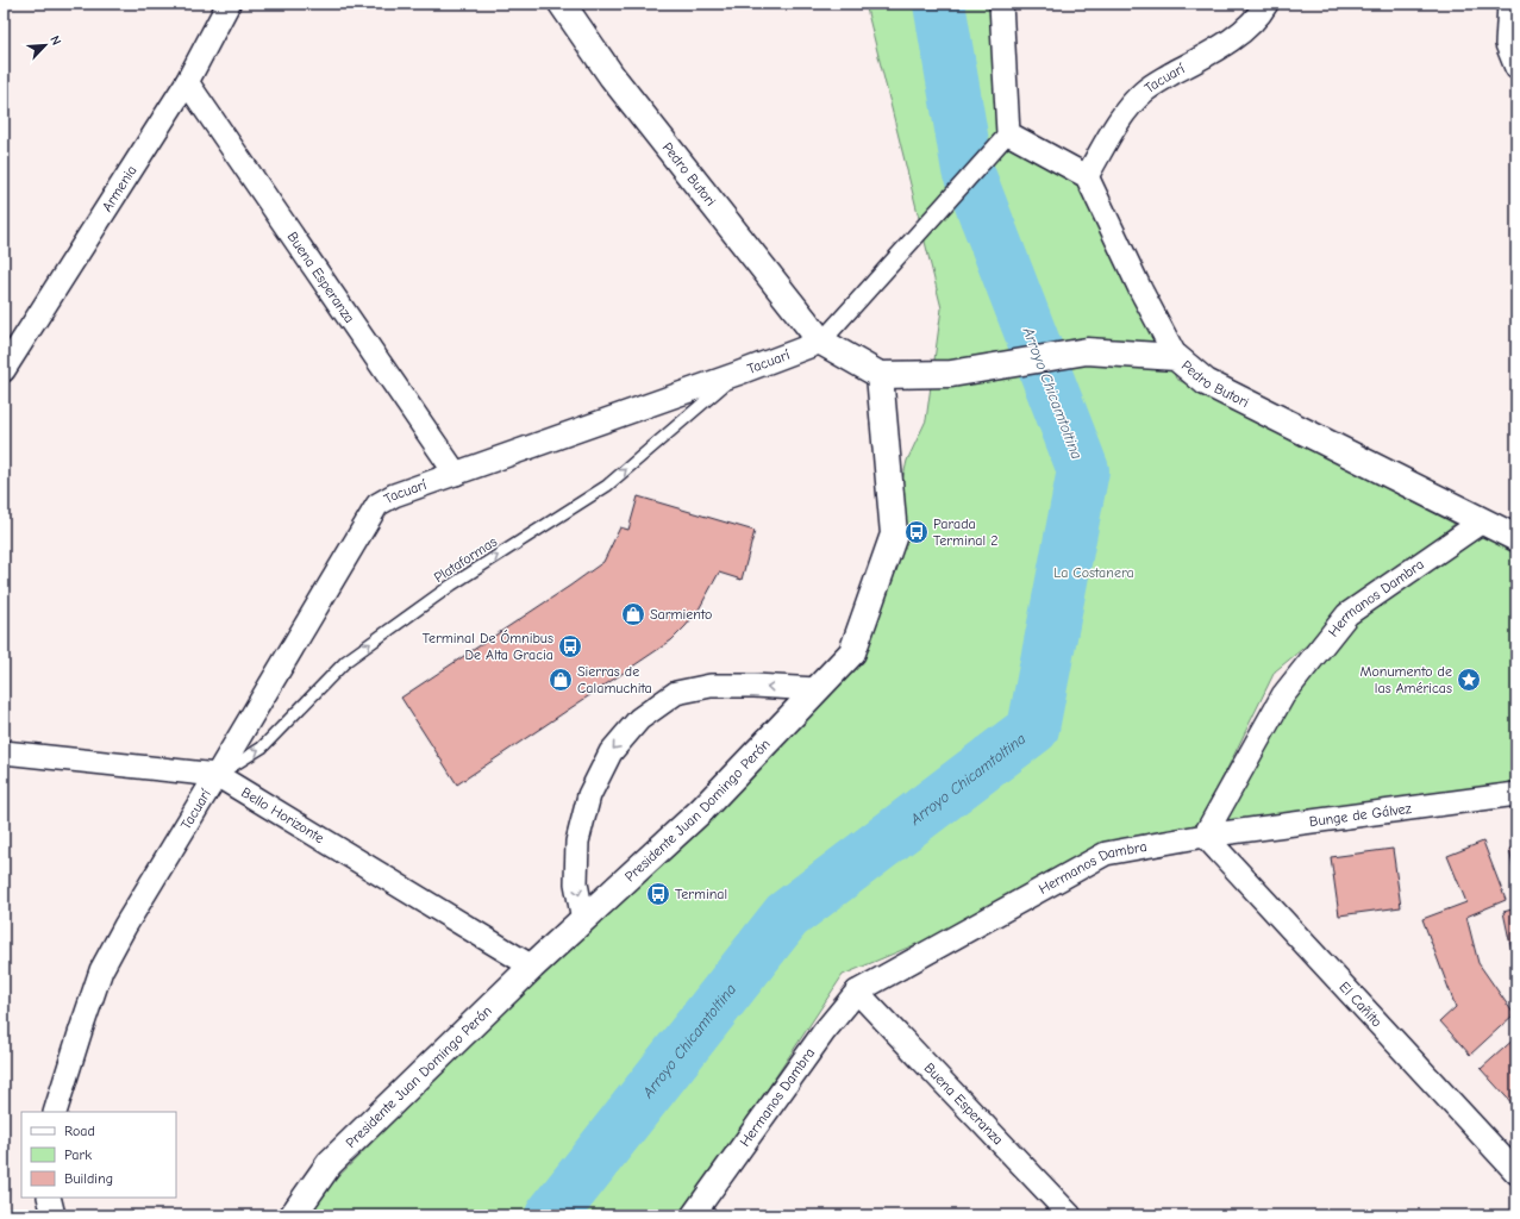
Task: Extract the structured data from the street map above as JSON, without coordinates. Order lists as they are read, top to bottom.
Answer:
{
  "streets": {
    "street": [
      "Tacuarí",
      "Pedro Butori",
      "Armenia",
      "Buena Esperanza",
      "Hermanos Dambra",
      "Presidente Juan Domingo Perón",
      "Bello Horizonte",
      "Bunge de Gálvez",
      "El Cañito"
    ],
    "lane": ["Plataformas"]
  },
  "crossings": [
    ["Tacuarí", "Pedro Butori"],
    ["Tacuarí", "Buena Esperanza"],
    ["Tacuarí", "Plataformas"],
    ["Tacuarí", "Bello Horizonte"],
    ["Pedro Butori", "Hermanos Dambra"],
    ["Armenia", "Buena Esperanza"],
    ["Buena Esperanza", "Hermanos Dambra"],
    ["Plataformas", "Bello Horizonte"],
    ["Hermanos Dambra", "Bunge de Gálvez"],
    ["Hermanos Dambra", "El Cañito"],
    ["Presidente Juan Domingo Perón", "Bello Horizonte"],
    ["Bunge de Gálvez", "El Cañito"]
  ],
  "one_way": ["Plataformas"],
  "water": ["Arroyo Chicamtoltina"],
  "parks": ["La Costanera"],
  "places": {
    "bus stop": ["Parada Terminal 2", "Terminal De Ómnibus De Alta Gracia", "Terminal"],
    "shop": ["Sarmiento", "Sierras de Calamuchita"],
    "place": ["Monumento de las Américas"]
  },
  "legend": ["Road", "Park", "Building"],
  "north": "top right"
}
